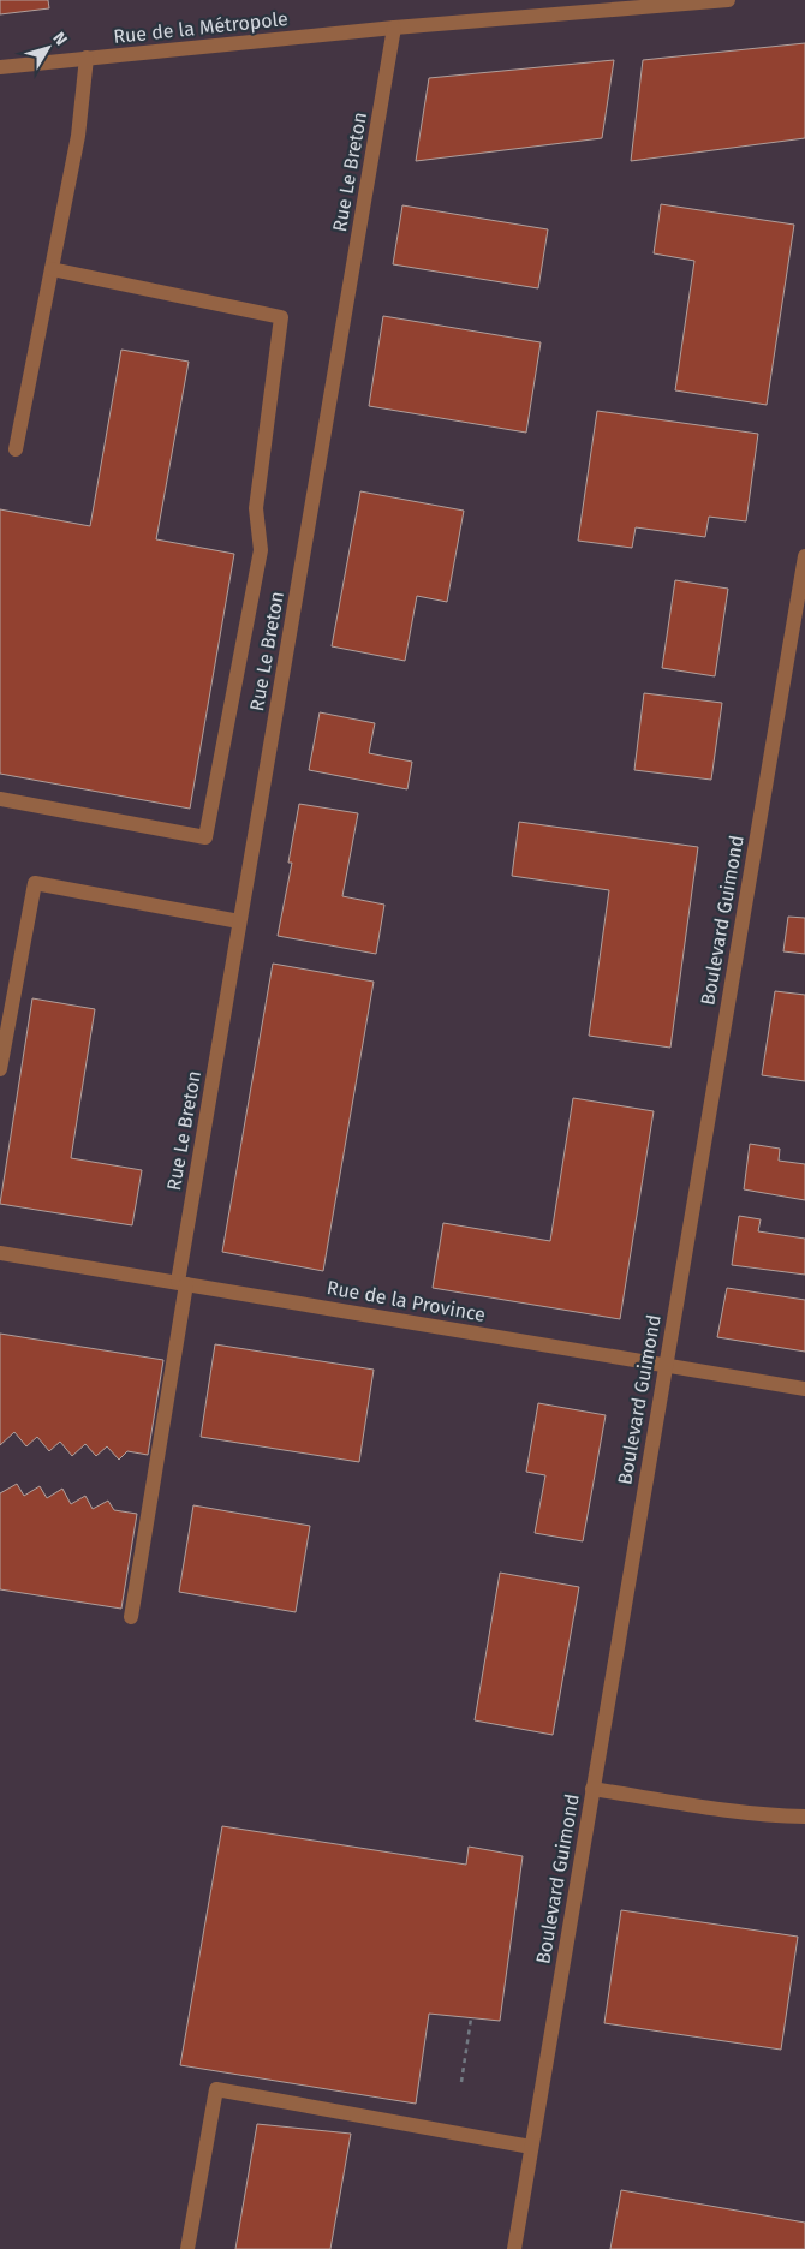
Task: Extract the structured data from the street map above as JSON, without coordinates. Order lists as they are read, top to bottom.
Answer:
{
  "streets": {
    "street": [
      "Rue de la Métropole",
      "Rue Le Breton",
      "Boulevard Guimond",
      "Rue de la Province"
    ]
  },
  "crossings": [
    ["Rue de la Métropole", "Rue Le Breton"],
    ["Rue Le Breton", "Rue de la Province"],
    ["Boulevard Guimond", "Rue de la Province"]
  ],
  "north": "top right"
}
